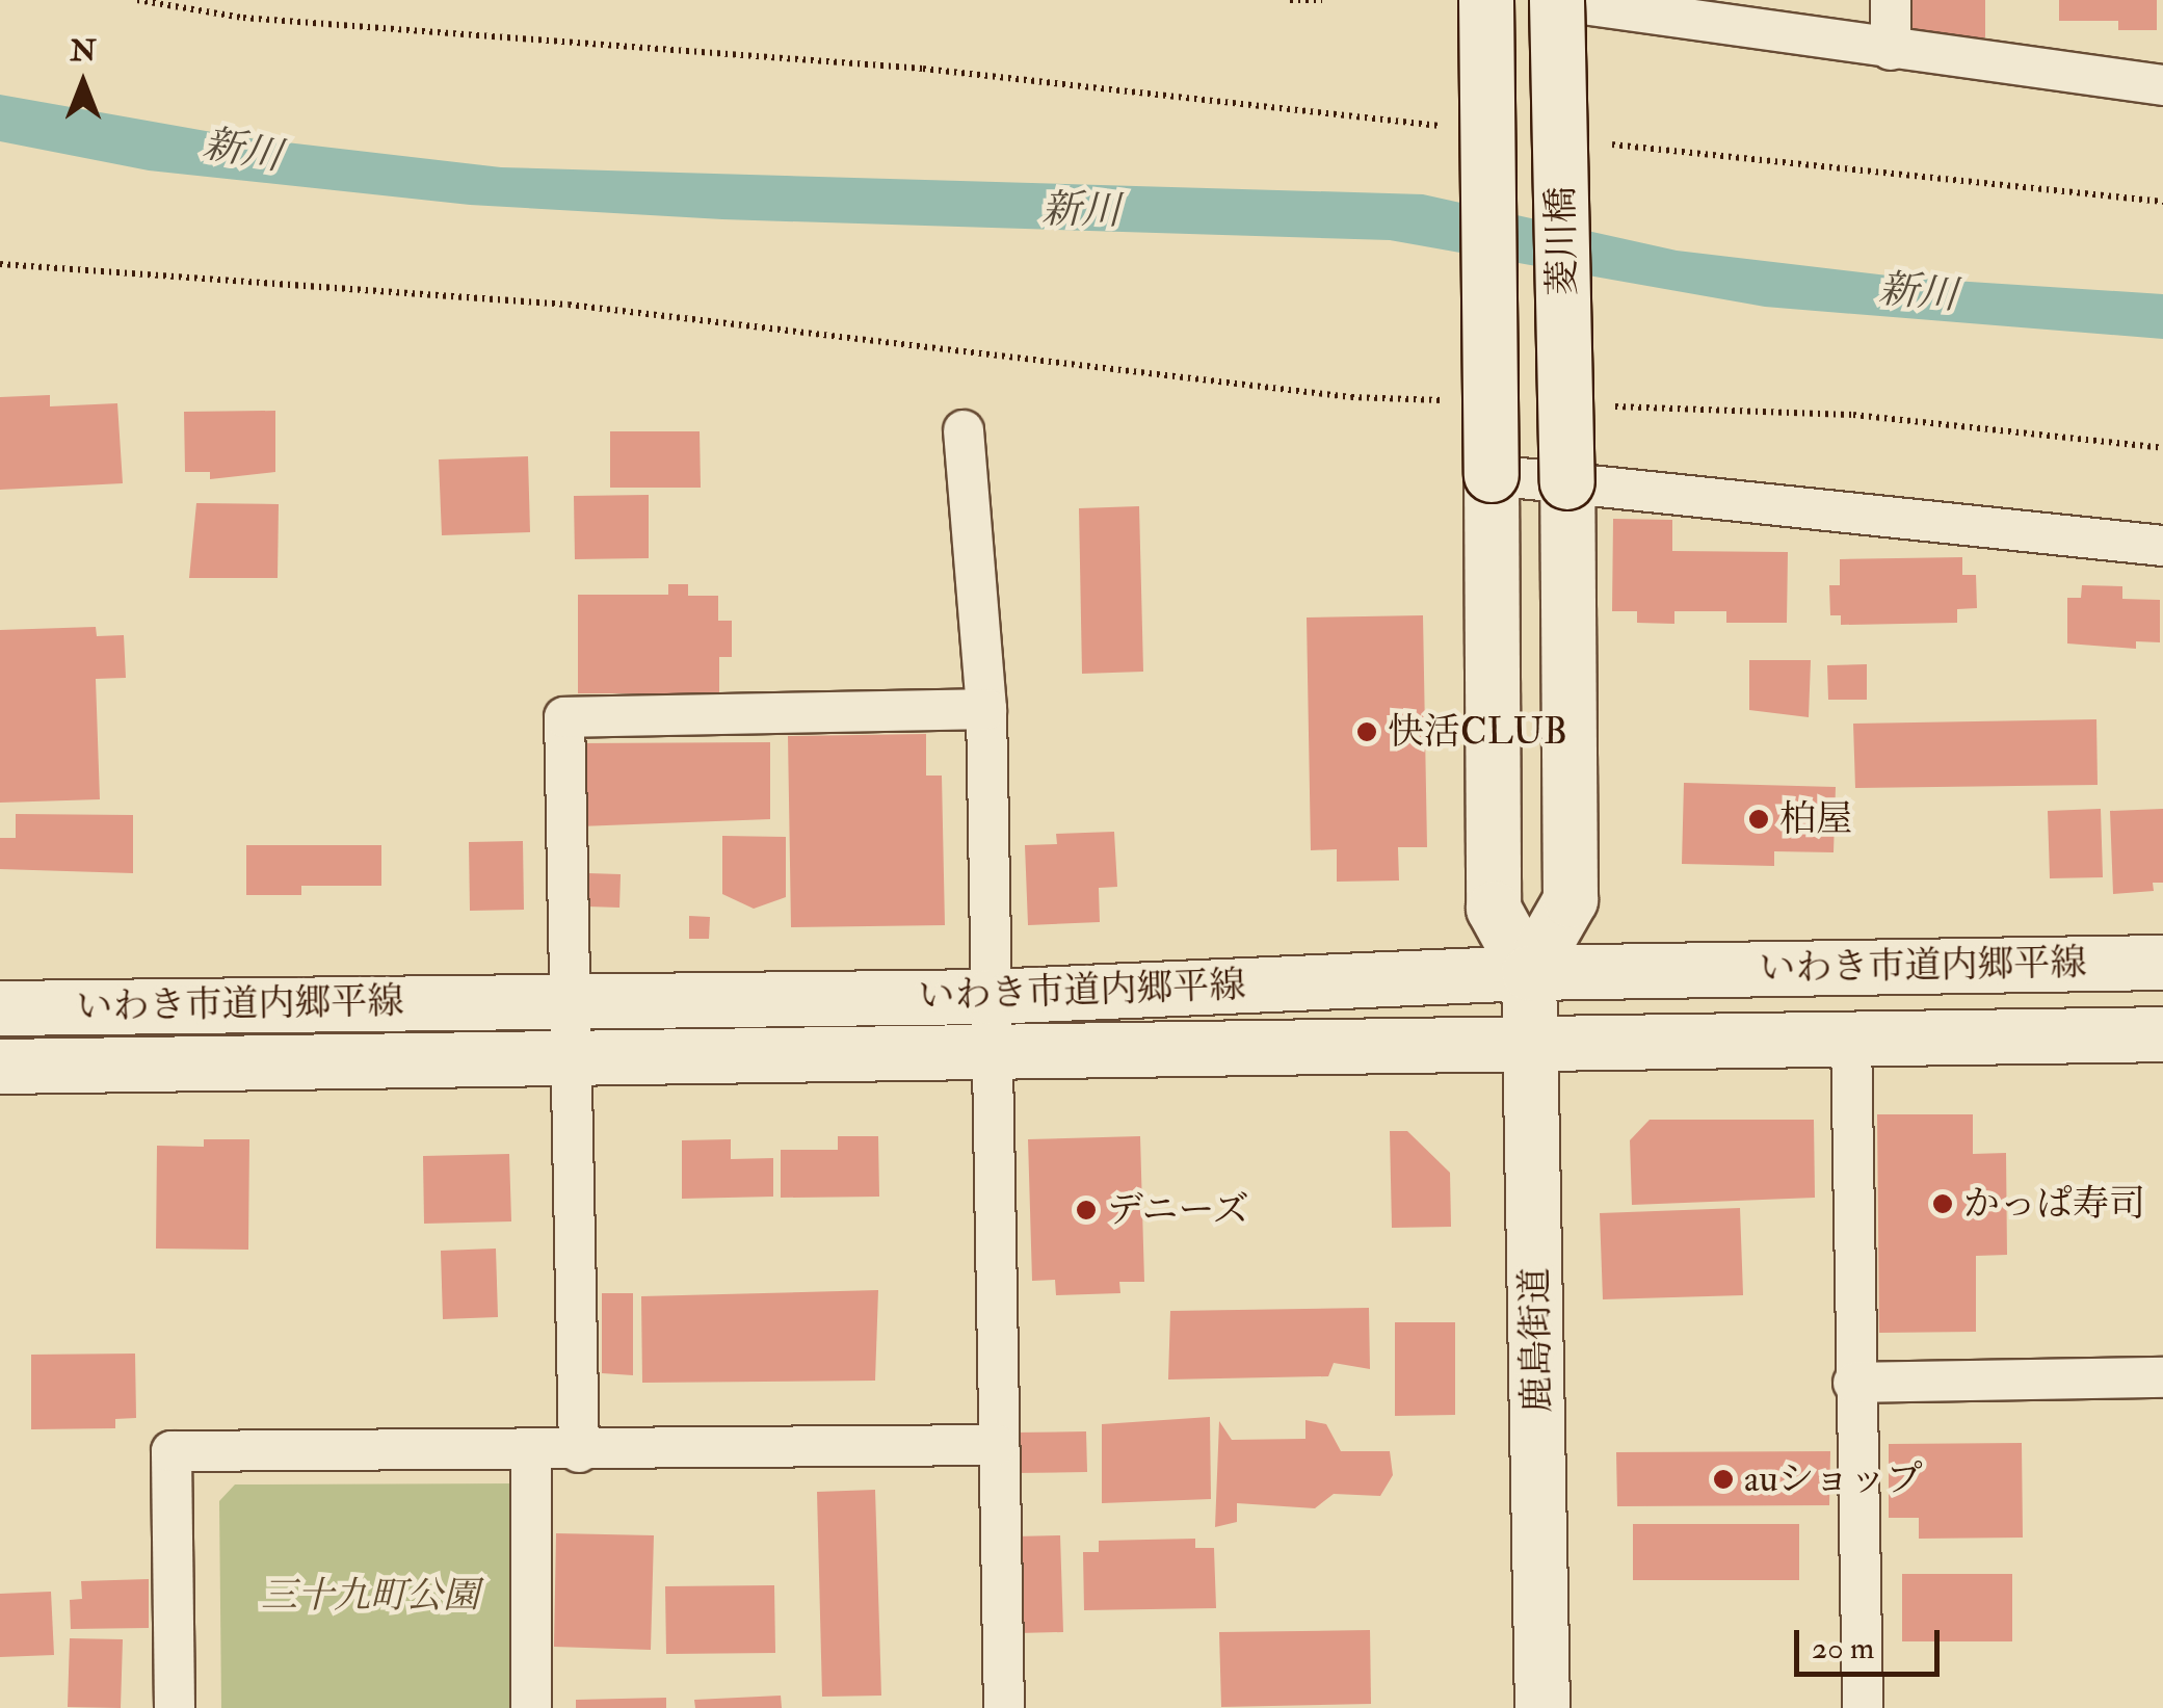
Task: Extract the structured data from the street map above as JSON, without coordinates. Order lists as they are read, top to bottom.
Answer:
{
  "streets": {
    "street": ["菱川橋", "いわき市道内郷平線", "鹿島街道"]
  },
  "crossings": [
    ["菱川橋", "鹿島街道"],
    ["いわき市道内郷平線", "鹿島街道"]
  ],
  "water": ["新川"],
  "parks": ["三十九町公園"],
  "places": [
    "快活CLUB",
    "柏屋",
    "かっぱ寿司",
    "デニーズ",
    "auショップ"
  ],
  "scale_bar": "20 m",
  "north": "top"
}
